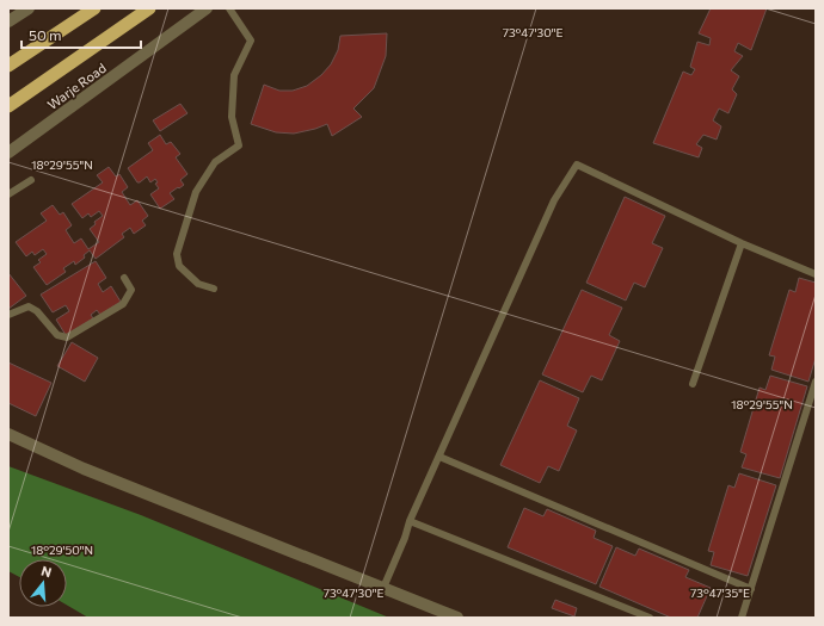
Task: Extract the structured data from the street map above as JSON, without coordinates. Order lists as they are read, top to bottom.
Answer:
{
  "streets": {
    "street": ["Warje Road"]
  },
  "scale_bar": "50 m",
  "north": "top",
  "coordinates": [
    "73°47'30\"E",
    "18°29'55\"N",
    "18°29'50\"N",
    "73°47'35\"E"
  ]
}
